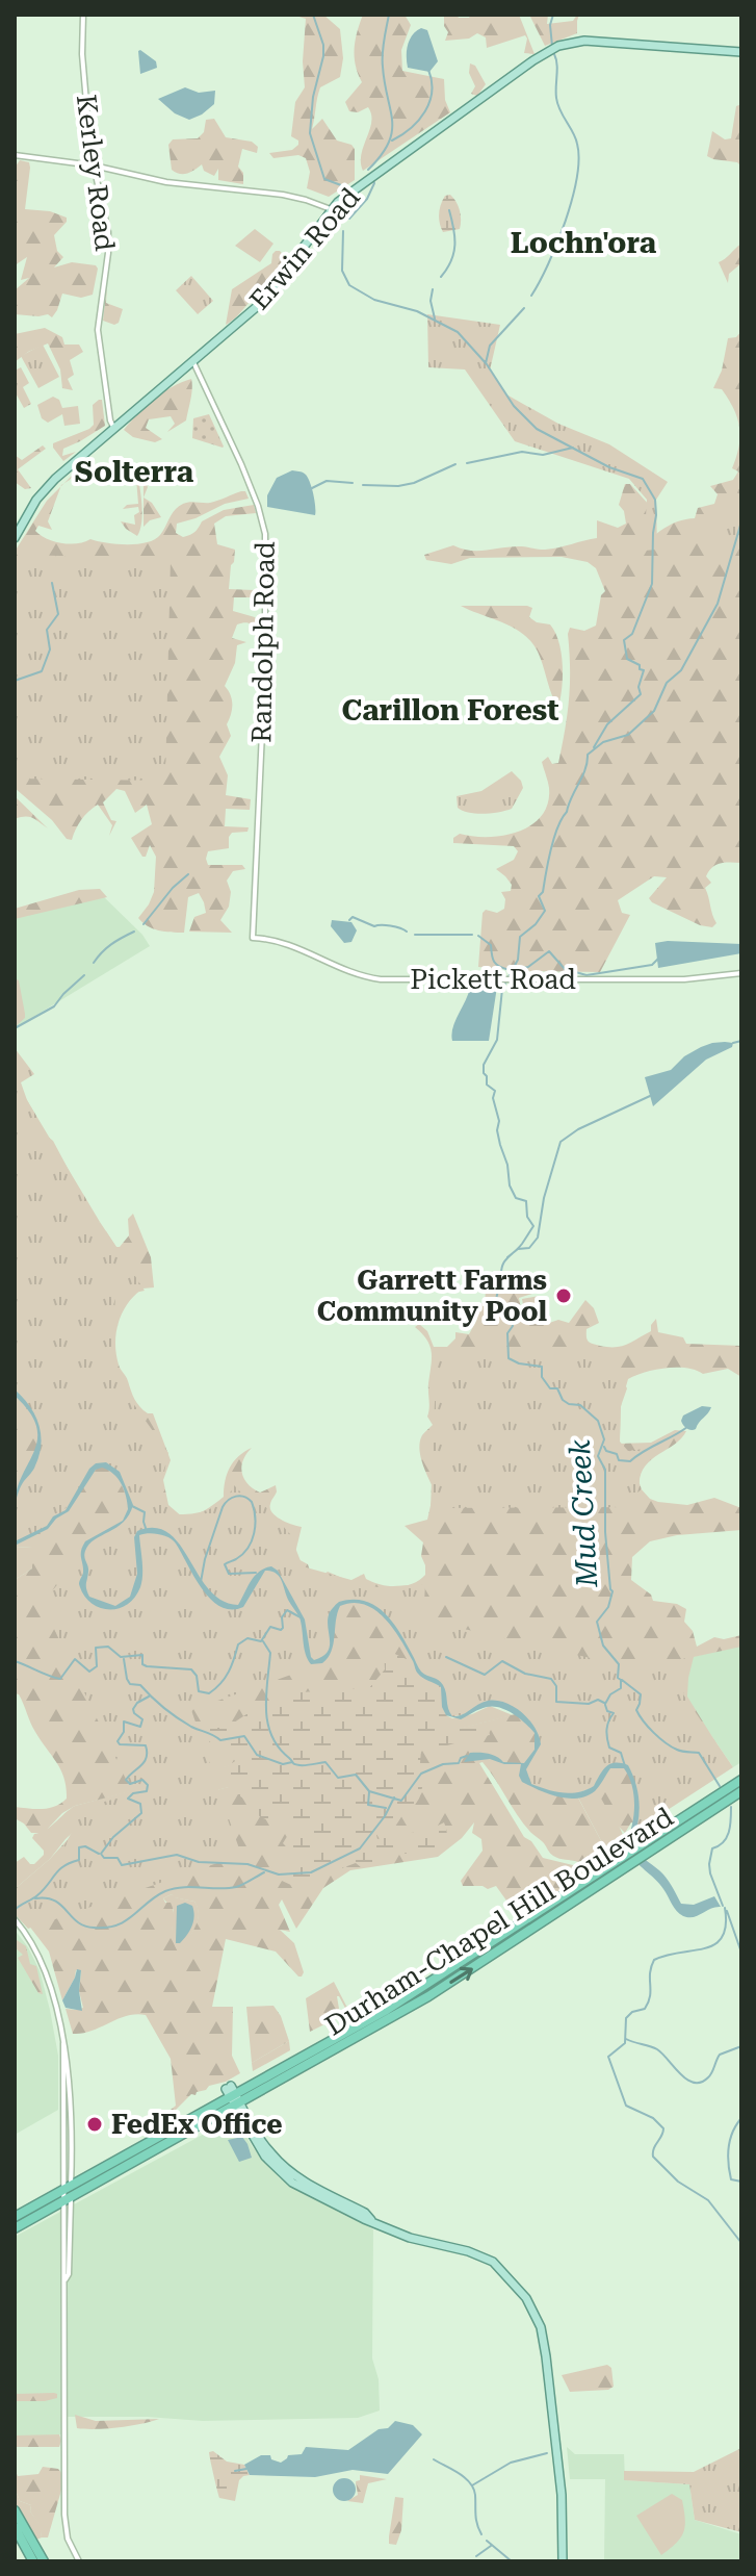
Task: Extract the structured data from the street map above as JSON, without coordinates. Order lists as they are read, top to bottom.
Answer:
{
  "streets": {
    "highway": ["Durham-Chapel Hill Boulevard"],
    "main road": ["Erwin Road"],
    "street": ["Kerley Road", "Randolph Road", "Pickett Road"]
  },
  "crossings": [
    ["Kerley Road", "Erwin Road"],
    ["Erwin Road", "Randolph Road"],
    ["Randolph Road", "Pickett Road"]
  ],
  "districts": ["Lochn'ora", "Solterra", "Carillon Forest"],
  "water": ["Mud Creek"],
  "places": ["Garrett Farms Community Pool", "FedEx Office"]
}
